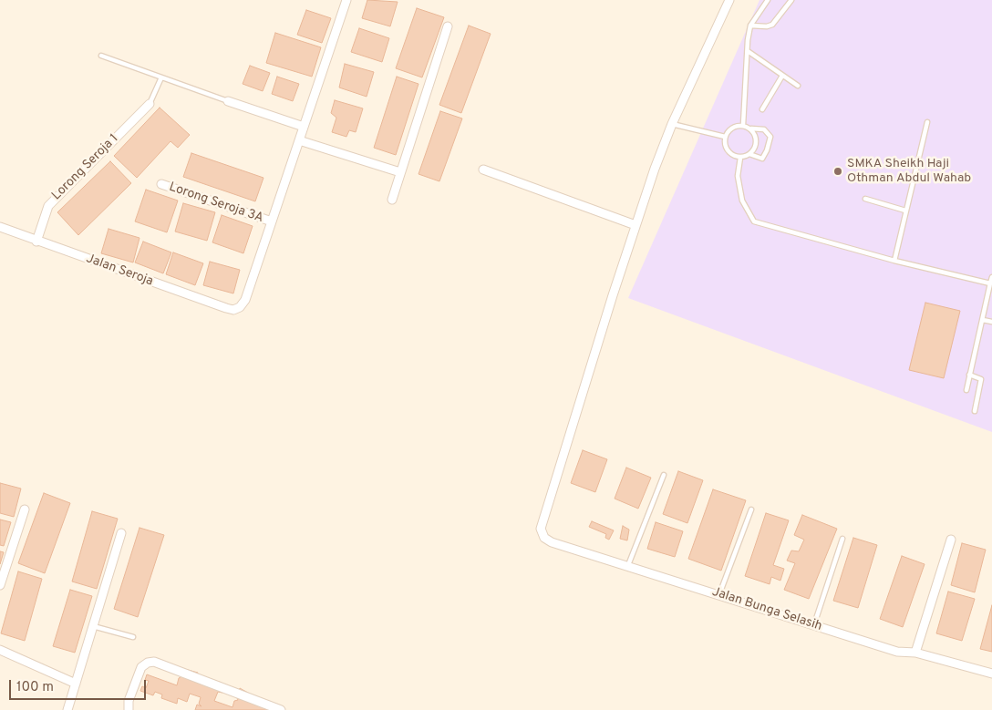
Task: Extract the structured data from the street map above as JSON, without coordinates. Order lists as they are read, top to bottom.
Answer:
{
  "streets": {
    "street": [
      "Lorong Seroja 1",
      "Lorong Seroja 3A",
      "Jalan Seroja",
      "Jalan Bunga Selasih"
    ]
  },
  "crossings": [
    ["Lorong Seroja 1", "Jalan Seroja"],
    ["Lorong Seroja 3A", "Jalan Seroja"]
  ],
  "places": ["SMKA Sheikh Haji Othman Abdul Wahab"],
  "scale_bar": "100 m"
}
